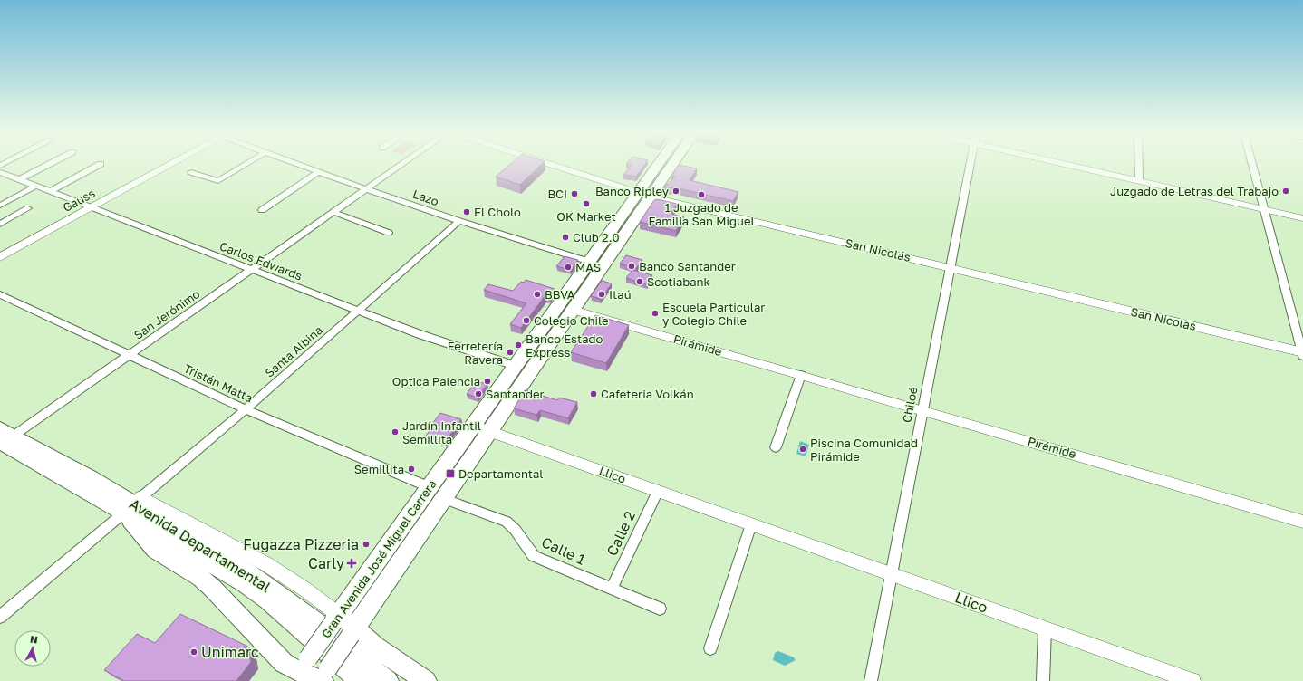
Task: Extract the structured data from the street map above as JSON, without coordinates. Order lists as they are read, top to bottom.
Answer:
{
  "streets": {
    "main road": ["Avenida Departamental", "Gran Avenida José Miguel Carrera"],
    "street": [
      "Lazo",
      "Gauss",
      "San Nicolás",
      "Carlos Edwards",
      "San Jerónimo",
      "Pirámide",
      "Santa Albina",
      "Tristán Matta",
      "Chiloé",
      "Llico",
      "Calle 2",
      "Calle 1"
    ]
  },
  "crossings": [
    ["Lazo", "San Jerónimo"],
    ["Lazo", "Santa Albina"],
    ["Lazo", "Gran Avenida José Miguel Carrera"],
    ["Gauss", "Carlos Edwards"],
    ["San Nicolás", "Chiloé"],
    ["San Nicolás", "Gran Avenida José Miguel Carrera"],
    ["Carlos Edwards", "San Jerónimo"],
    ["Carlos Edwards", "Santa Albina"],
    ["Carlos Edwards", "Gran Avenida José Miguel Carrera"],
    ["San Jerónimo", "Tristán Matta"],
    ["San Jerónimo", "Avenida Departamental"],
    ["Pirámide", "Chiloé"],
    ["Pirámide", "Gran Avenida José Miguel Carrera"],
    ["Santa Albina", "Tristán Matta"],
    ["Santa Albina", "Avenida Departamental"],
    ["Tristán Matta", "Gran Avenida José Miguel Carrera"],
    ["Chiloé", "Llico"],
    ["Llico", "Calle 2"],
    ["Llico", "Gran Avenida José Miguel Carrera"],
    ["Calle 2", "Calle 1"],
    ["Avenida Departamental", "Gran Avenida José Miguel Carrera"],
    ["Calle 1", "Gran Avenida José Miguel Carrera"]
  ],
  "places": {
    "other": [
      "Banco Ripley",
      "Juzgado de Letras del Trabajo",
      "BCI",
      "1 Juzgado de Familia San Miguel",
      "OK Market",
      "El Cholo",
      "Club 2.0",
      "Banco Santander",
      "MAS",
      "Scotiabank",
      "BBVA",
      "Itaú",
      "Escuela Particular y Colegio Chile",
      "Colegio Chile",
      "Banco Estado Express",
      "Ferretería Ravera",
      "Optica Palencia",
      "Santander",
      "Cafeteria Volkán",
      "Jardín Infantil Semillita",
      "Piscina Comunidad Pirámide",
      "Semillita",
      "Fugazza Pizzeria",
      "Unimarc"
    ],
    "transit": ["Departamental"],
    "health": ["Carly"]
  },
  "north": "top"
}
